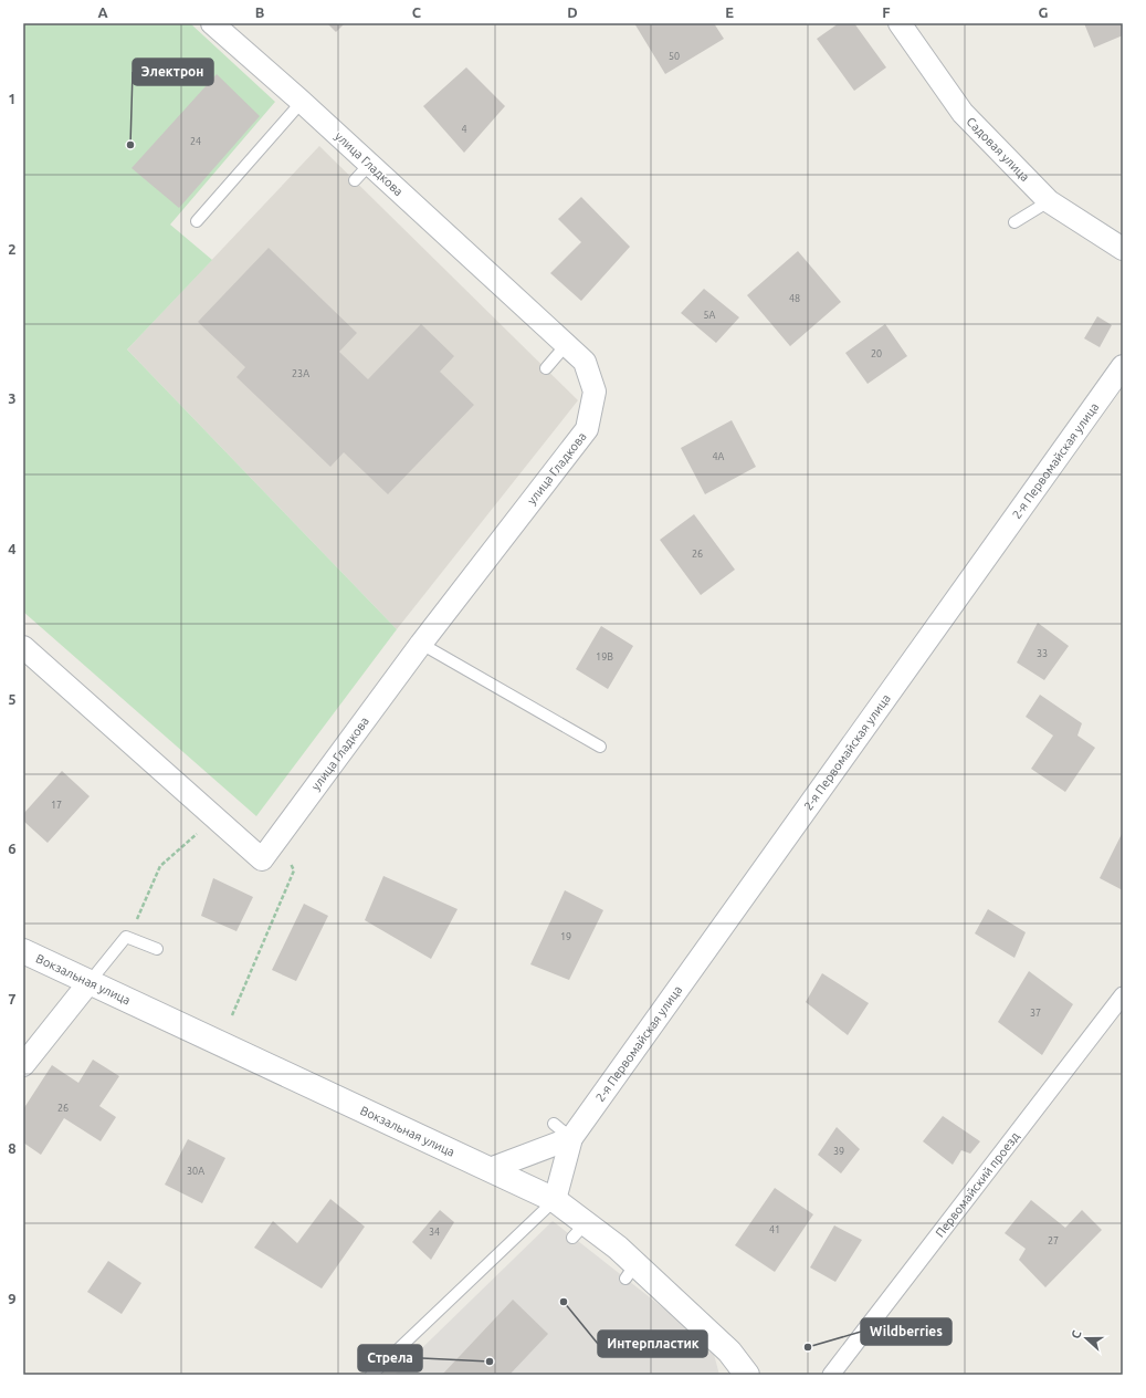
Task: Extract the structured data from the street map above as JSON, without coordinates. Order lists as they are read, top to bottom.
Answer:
{
  "streets": {
    "street": [
      "Садовая улица",
      "улица Гладкова",
      "2-я Первомайская улица",
      "Вокзальная улица",
      "Первомайский проезд"
    ]
  },
  "crossings": [
    ["2-я Первомайская улица", "Вокзальная улица"]
  ],
  "places": [
    "Электрон",
    "Интерпластик",
    "Wildberries",
    "Стрела"
  ],
  "house_numbers": [
    "50",
    "4",
    "24",
    "48",
    "5А",
    "20",
    "23А",
    "4А",
    "26",
    "33",
    "19В",
    "17",
    "19",
    "37",
    "26",
    "39",
    "30А",
    "41",
    "34",
    "27"
  ],
  "north": "left",
  "grid": {
    "columns": [
      "A",
      "B",
      "C",
      "D",
      "E",
      "F",
      "G"
    ],
    "rows": [
      "1",
      "2",
      "3",
      "4",
      "5",
      "6",
      "7",
      "8",
      "9"
    ]
  }
}
